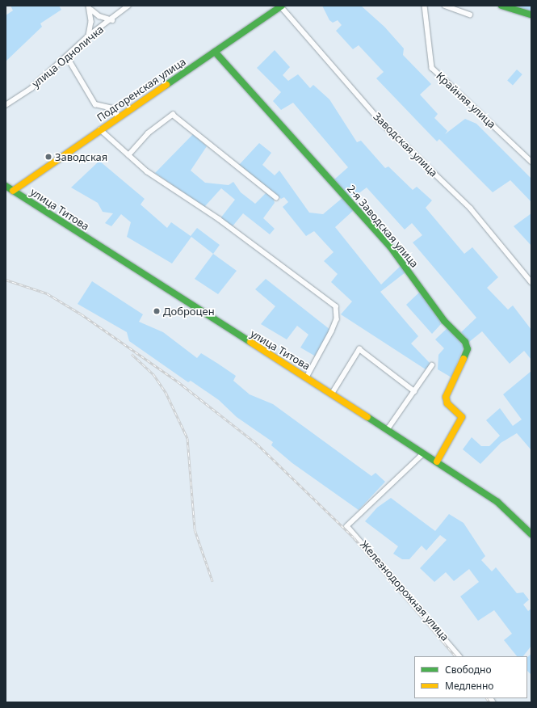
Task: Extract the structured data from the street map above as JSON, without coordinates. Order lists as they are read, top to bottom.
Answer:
{
  "streets": {
    "street": [
      "улица Одноличка",
      "Подгоренская улица",
      "Крайняя улица",
      "Заводская улица",
      "улица Титова",
      "2-я Заводская улица",
      "Железнодорожная улица"
    ]
  },
  "crossings": [
    ["Подгоренская улица", "Заводская улица"],
    ["Подгоренская улица", "улица Титова"],
    ["Подгоренская улица", "2-я Заводская улица"],
    ["улица Титова", "2-я Заводская улица"],
    ["улица Титова", "Железнодорожная улица"]
  ],
  "places": ["Заводская", "Доброцен"],
  "legend": ["Свободно", "Медленно"]
}
